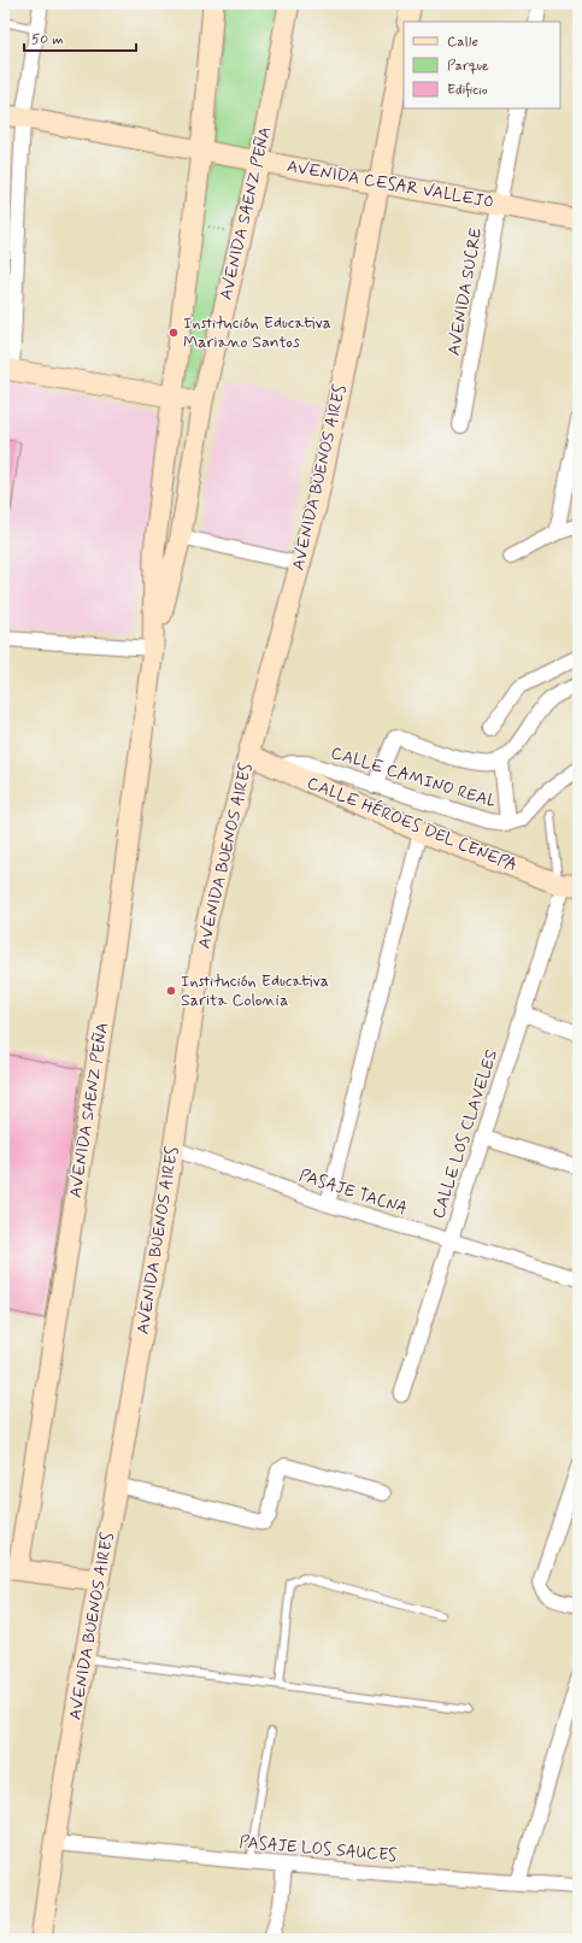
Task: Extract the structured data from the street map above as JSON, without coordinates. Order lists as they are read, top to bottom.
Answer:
{
  "streets": {
    "main road": [
      "AVENIDA CESAR VALLEJO",
      "AVENIDA SAENZ PEÑA",
      "AVENIDA BUENOS AIRES",
      "CALLE HÉROES DEL CENEPA"
    ],
    "street": [
      "AVENIDA SUCRE",
      "CALLE CAMINO REAL",
      "CALLE LOS CLAVELES",
      "PASAJE TACNA",
      "PASAJE LOS SAUCES"
    ]
  },
  "crossings": [
    ["AVENIDA CESAR VALLEJO", "AVENIDA SAENZ PEÑA"],
    ["AVENIDA CESAR VALLEJO", "AVENIDA SUCRE"],
    ["AVENIDA CESAR VALLEJO", "AVENIDA BUENOS AIRES"],
    ["AVENIDA BUENOS AIRES", "CALLE HÉROES DEL CENEPA"],
    ["AVENIDA BUENOS AIRES", "PASAJE TACNA"],
    ["AVENIDA BUENOS AIRES", "PASAJE LOS SAUCES"],
    ["CALLE CAMINO REAL", "CALLE HÉROES DEL CENEPA"],
    ["CALLE HÉROES DEL CENEPA", "CALLE LOS CLAVELES"],
    ["CALLE LOS CLAVELES", "PASAJE TACNA"]
  ],
  "places": ["Institución Educativa Mariano Santos", "Institución Educativa Sarita Colonia"],
  "legend": ["Calle", "Parque", "Edificio"],
  "scale_bar": "50 m"
}
